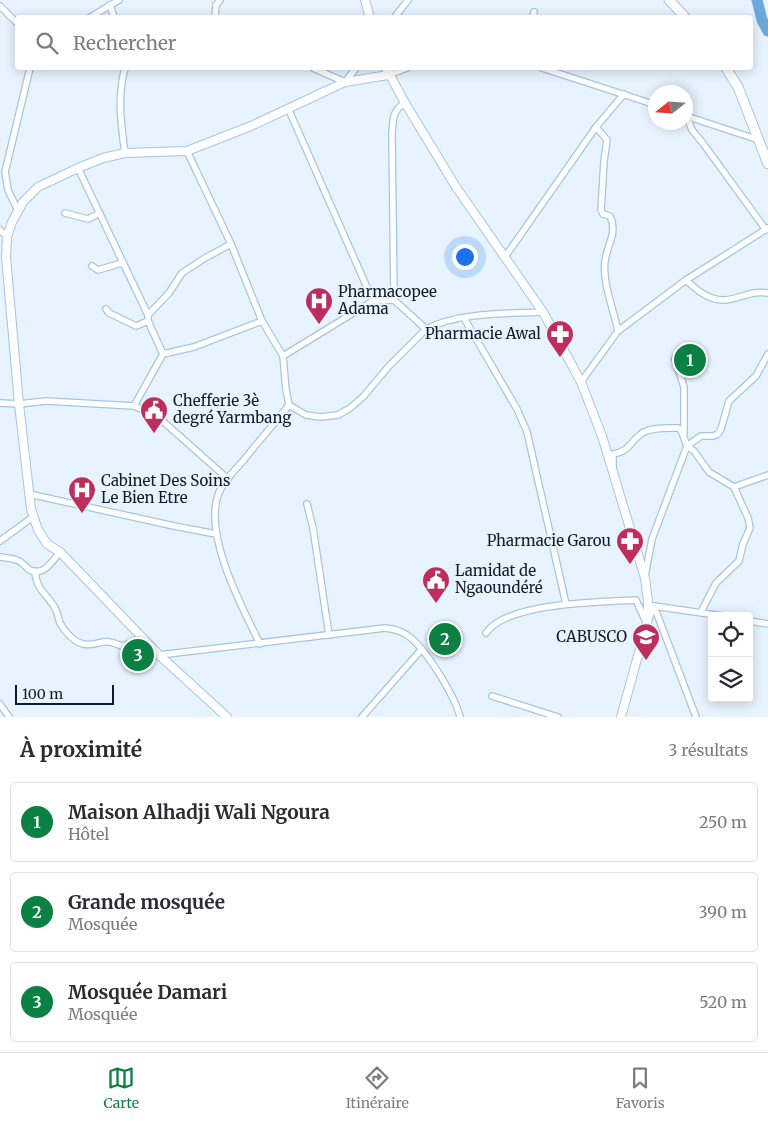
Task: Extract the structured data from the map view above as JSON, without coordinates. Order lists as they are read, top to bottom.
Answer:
{
  "places": {
    "hospital": ["Pharmacopee Adama", "Cabinet Des Soins Le Bien Etre"],
    "pharmacy": ["Pharmacie Awal", "Pharmacie Garou"],
    "public building": ["Chefferie 3è degré Yarmbang", "Lamidat de Ngaoundéré"],
    "school or university": ["CABUSCO"]
  },
  "scale_bar": "100 m",
  "north": "left",
  "page": {
    "search": "Rechercher",
    "pins": ["1", "2", "3"],
    "scale": "100 m",
    "heading": ["À proximité", "3 résultats"],
    "list": [
      {
        "mark": "1",
        "name": "Maison Alhadji Wali Ngoura",
        "note": "Hôtel",
        "value": "250 m"
      },
      {
        "mark": "2",
        "name": "Grande mosquée",
        "note": "Mosquée",
        "value": "390 m"
      },
      {
        "mark": "3",
        "name": "Mosquée Damari",
        "note": "Mosquée",
        "value": "520 m"
      }
    ],
    "nav": ["Carte", "Itinéraire", "Favoris"]
  }
}
